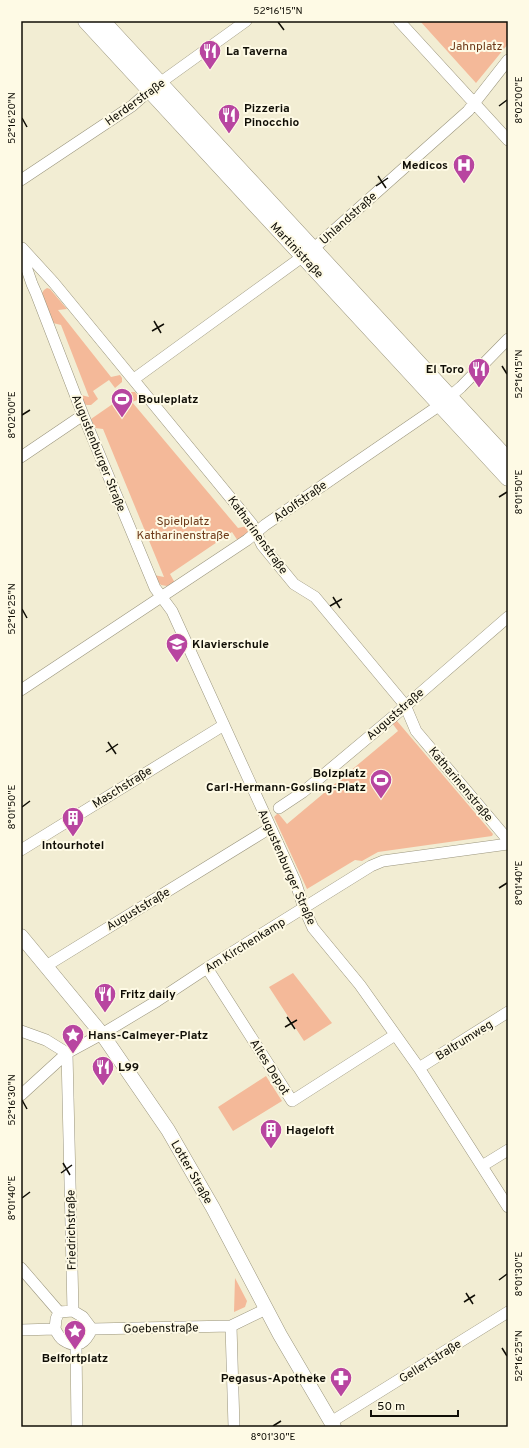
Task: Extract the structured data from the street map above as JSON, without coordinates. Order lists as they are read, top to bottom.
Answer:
{
  "streets": {
    "main road": ["Martinistraße"],
    "street": [
      "Herderstraße",
      "Uhlandstraße",
      "Augustenburger Straße",
      "Adolfstraße",
      "Katharinenstraße",
      "Auguststraße",
      "Maschstraße",
      "Am Kirchenkamp",
      "Baltrumweg",
      "Altes Depot",
      "Lotter Straße",
      "Friedrichstraße",
      "Goebenstraße",
      "Gellertstraße"
    ]
  },
  "crossings": [
    ["Herderstraße", "Martinistraße"],
    ["Uhlandstraße", "Martinistraße"],
    ["Uhlandstraße", "Katharinenstraße"],
    ["Martinistraße", "Adolfstraße"],
    ["Augustenburger Straße", "Adolfstraße"],
    ["Augustenburger Straße", "Auguststraße"],
    ["Augustenburger Straße", "Maschstraße"],
    ["Augustenburger Straße", "Am Kirchenkamp"],
    ["Augustenburger Straße", "Baltrumweg"],
    ["Augustenburger Straße", "Altes Depot"],
    ["Adolfstraße", "Katharinenstraße"],
    ["Katharinenstraße", "Auguststraße"],
    ["Auguststraße", "Lotter Straße"],
    ["Am Kirchenkamp", "Altes Depot"],
    ["Am Kirchenkamp", "Lotter Straße"],
    ["Am Kirchenkamp", "Friedrichstraße"],
    ["Lotter Straße", "Gellertstraße"],
    ["Friedrichstraße", "Goebenstraße"]
  ],
  "parks": ["Jahnplatz", "Spielplatz Katharinenstraße"],
  "places": {
    "restaurant": [
      "La Taverna",
      "Pizzeria Pinocchio",
      "El Toro",
      "Fritz daily",
      "L99"
    ],
    "hospital": ["Medicos"],
    "sports": ["Bouleplatz", "Bolzplatz Carl-Hermann-Gosling-Platz"],
    "school or university": ["Klavierschule"],
    "building": ["Intourhotel", "Hageloft"],
    "place": ["Hans-Calmeyer-Platz", "Belfortplatz"],
    "pharmacy": ["Pegasus-Apotheke"]
  },
  "scale_bar": "50 m",
  "coordinates": [
    "52°16'15\"N",
    "8°02'00\"E",
    "52°16'20\"N",
    "8°01'50\"E",
    "52°16'25\"N",
    "8°01'40\"E",
    "52°16'30\"N",
    "8°01'30\"E"
  ]
}
